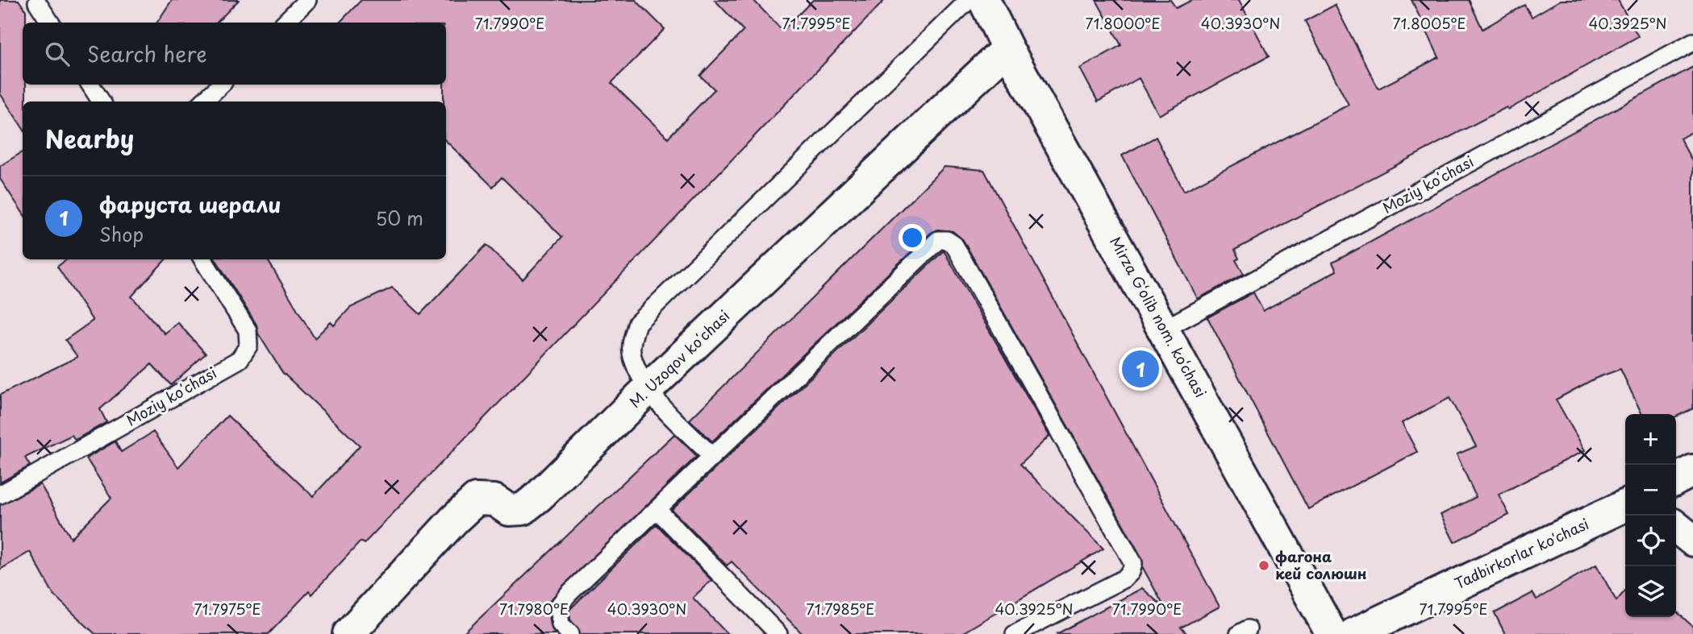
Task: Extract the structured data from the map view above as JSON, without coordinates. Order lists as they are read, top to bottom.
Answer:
{
  "streets": {
    "street": ["Mirza G‘olib nom. ko‘chasi", "M. Uzoqov koʻchasi", "Tadbirkorlar ko'chasi"],
    "lane": ["Moziy koʻchasi"]
  },
  "crossings": [
    ["Moziy koʻchasi", "Mirza G‘olib nom. ko‘chasi"],
    ["Mirza G‘olib nom. ko‘chasi", "M. Uzoqov koʻchasi"]
  ],
  "places": ["фагона кей солюшн"],
  "page": {
    "search": "Search here",
    "heading": "Nearby",
    "list": [
      {
        "mark": "1",
        "name": "фаруста шерали",
        "note": "Shop",
        "value": "50 m"
      }
    ],
    "pins": "1",
    "map_buttons": ["+", "−"]
  },
  "coordinates": [
    "71.7990°E",
    "71.7995°E",
    "71.8000°E",
    "71.8005°E",
    "40.3930°N",
    "40.3925°N",
    "71.7975°E",
    "71.7980°E",
    "71.7985°E"
  ]
}
